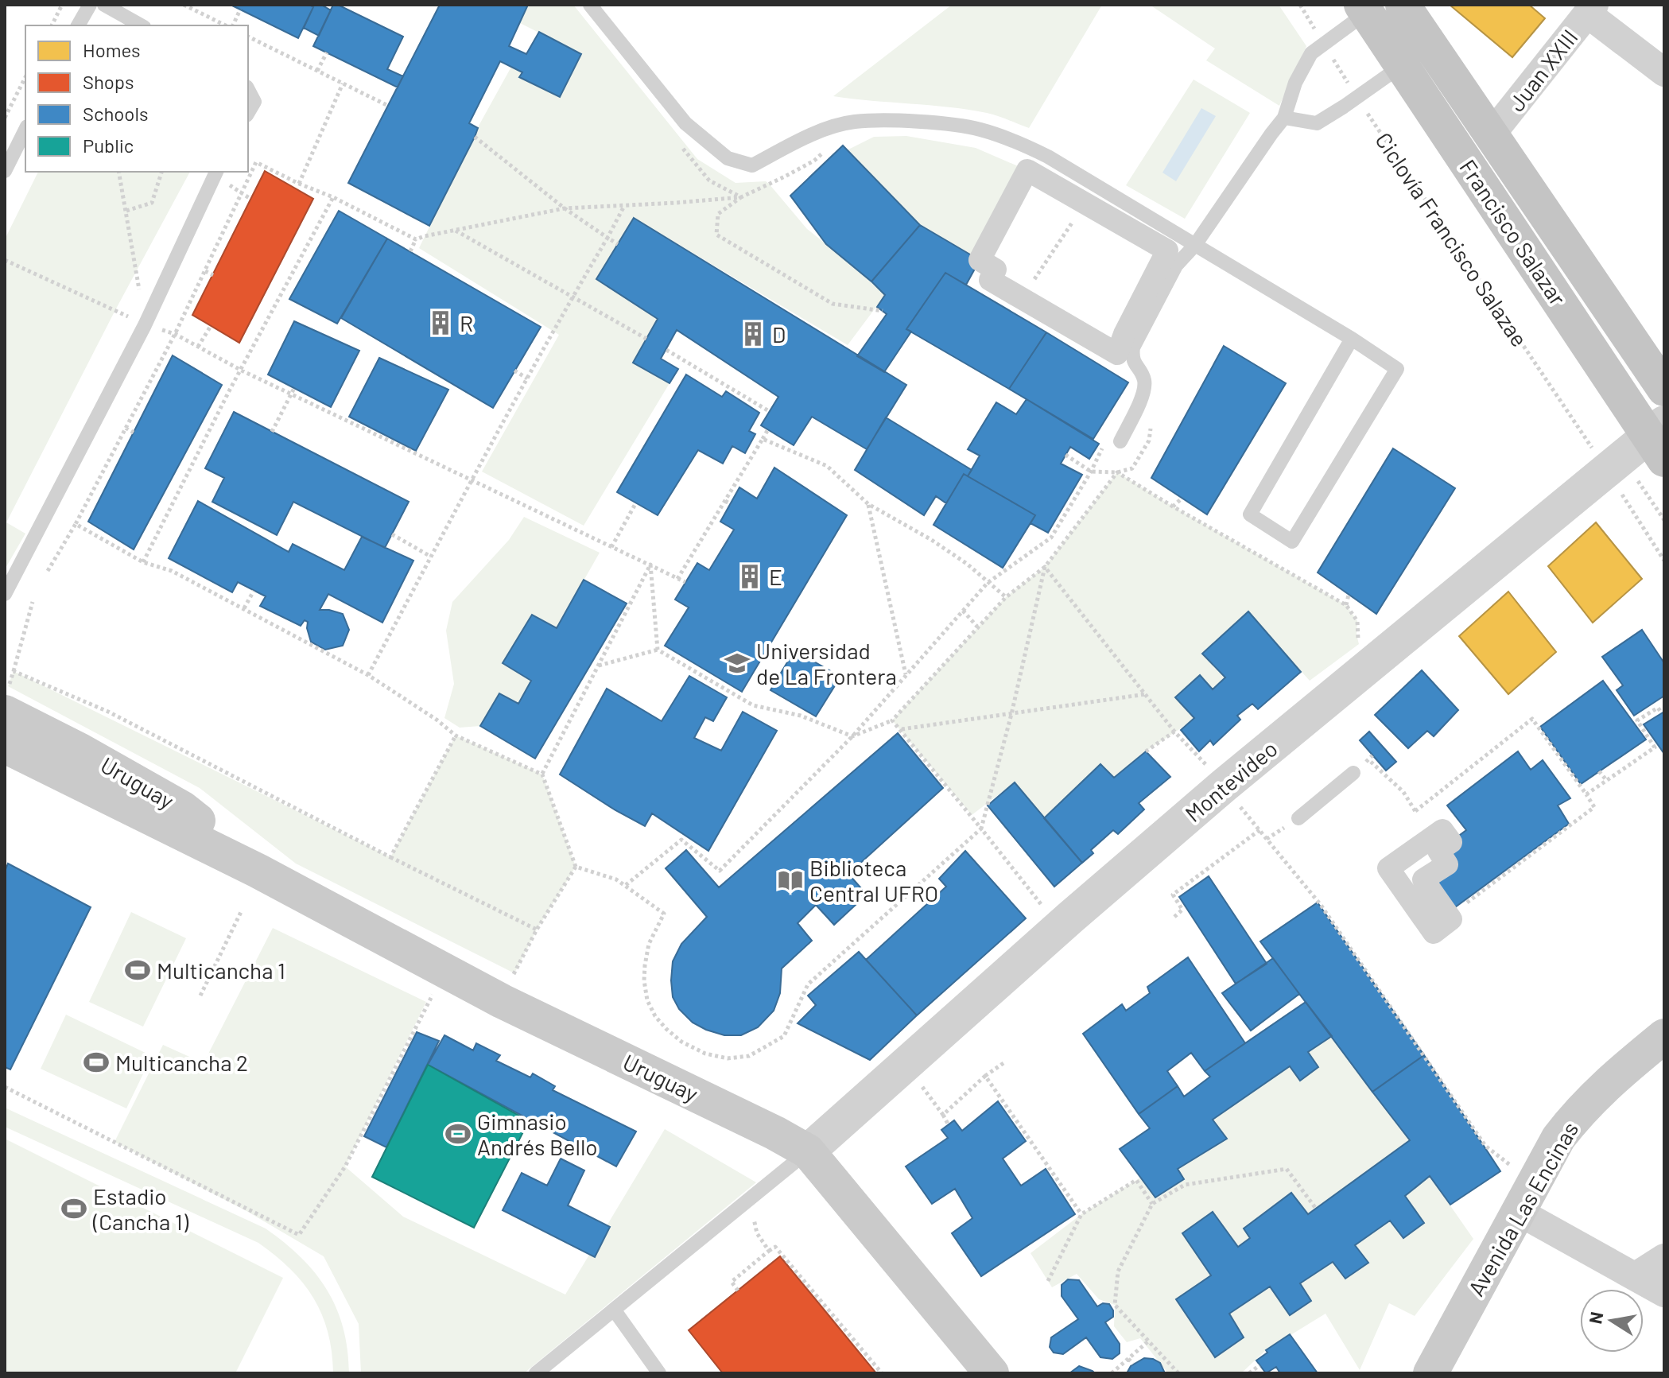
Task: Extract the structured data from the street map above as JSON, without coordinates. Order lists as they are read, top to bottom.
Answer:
{
  "streets": {
    "main road": ["Francisco Salazar", "Uruguay", "Avenida Las Encinas"],
    "street": ["Juan XXIII", "Montevideo"],
    "path": ["Ciclovía Francisco Salazae"]
  },
  "crossings": [
    ["Juan XXIII", "Francisco Salazar"],
    ["Francisco Salazar", "Montevideo"],
    ["Ciclovía Francisco Salazae", "Montevideo"],
    ["Montevideo", "Uruguay"]
  ],
  "places": {
    "building": ["R", "D", "E"],
    "school or university": ["Universidad de La Frontera"],
    "library": ["Biblioteca Central UFRO"],
    "sports": [
      "Multicancha 1",
      "Multicancha 2",
      "Gimnasio Andrés Bello",
      "Estadio (Cancha 1)"
    ]
  },
  "legend": [
    "Homes",
    "Shops",
    "Schools",
    "Public"
  ],
  "north": "left"
}
